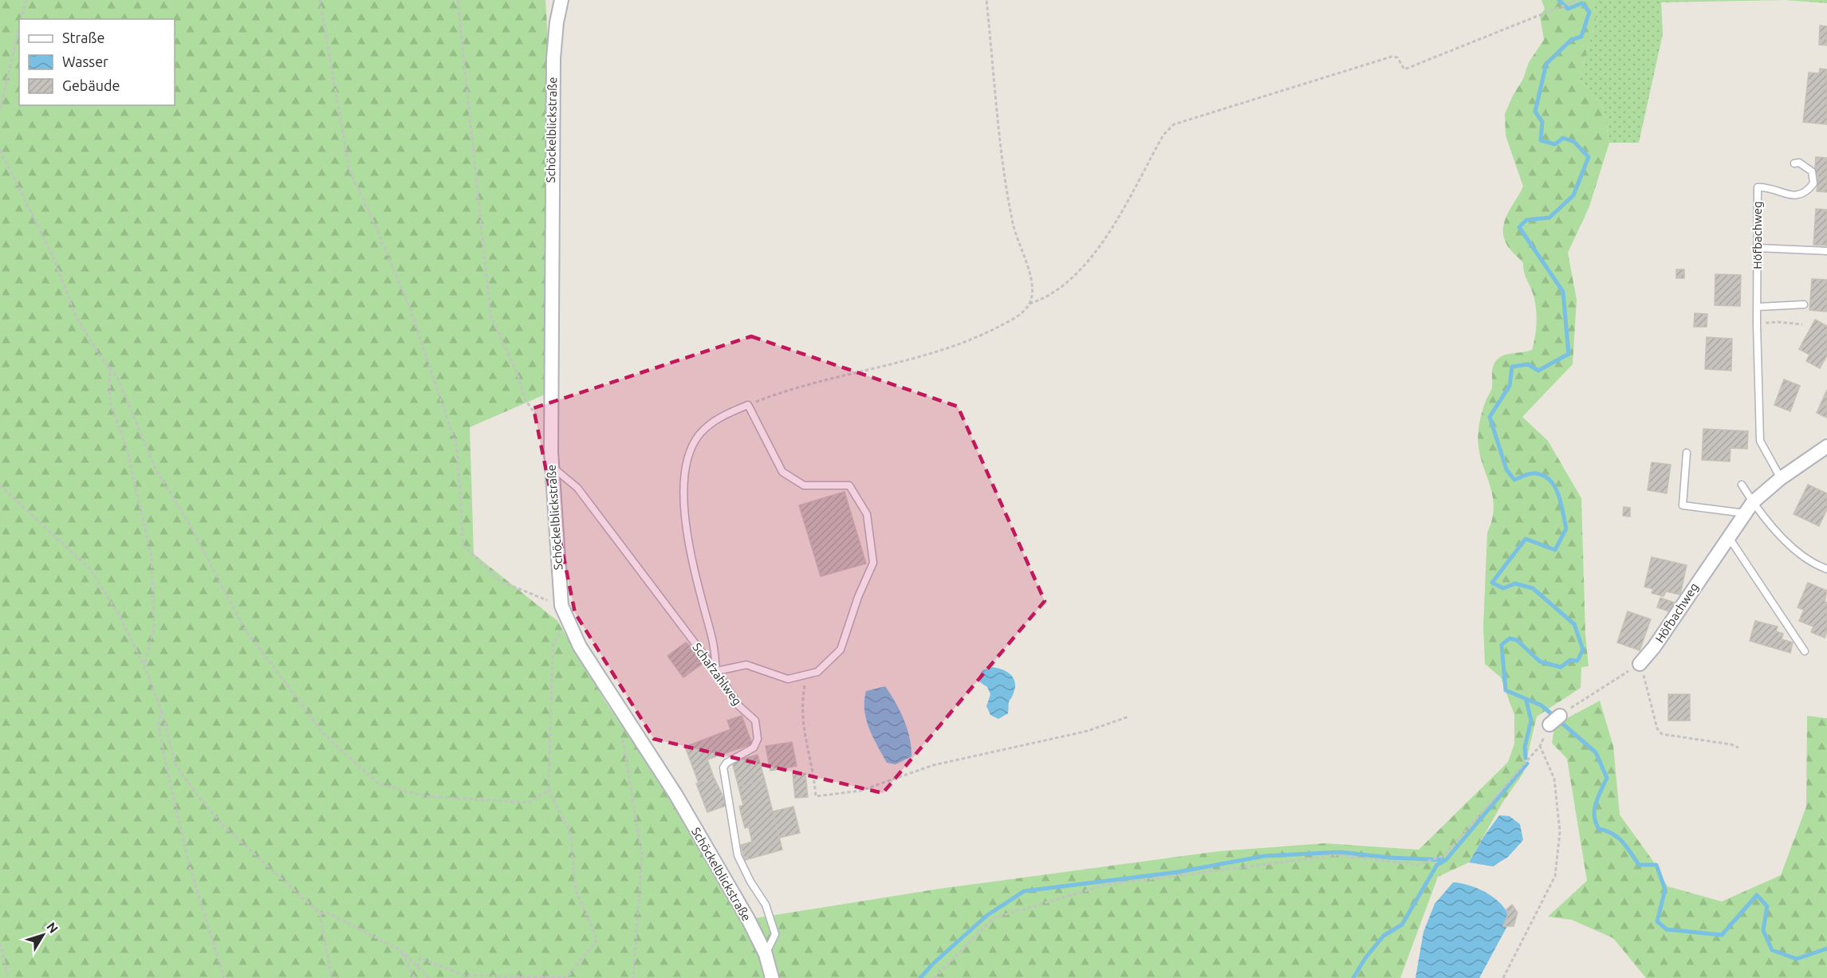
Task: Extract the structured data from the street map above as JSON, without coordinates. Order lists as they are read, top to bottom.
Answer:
{
  "streets": {
    "street": ["Schöckelblickstraße", "Höfbachweg"],
    "lane": ["Schafzahlweg"]
  },
  "crossings": [
    ["Schöckelblickstraße", "Schafzahlweg"]
  ],
  "legend": ["Straße", "Wasser", "Gebäude"],
  "north": "top right"
}
